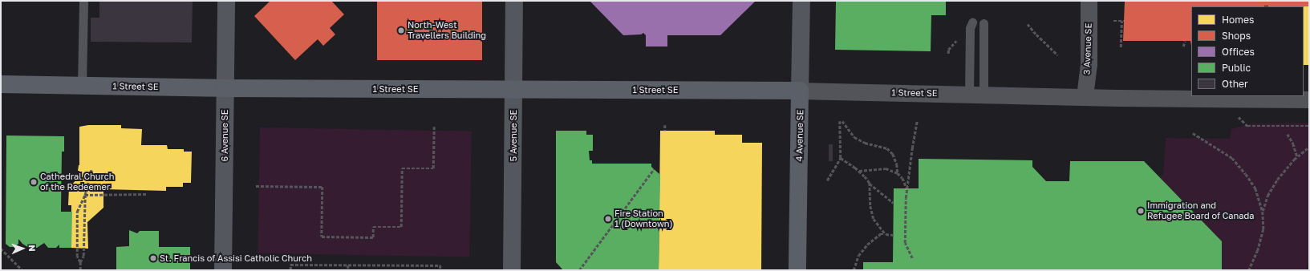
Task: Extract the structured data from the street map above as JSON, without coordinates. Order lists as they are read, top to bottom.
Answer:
{
  "streets": {
    "main road": [
      "1 Street SE",
      "6 Avenue SE",
      "5 Avenue SE",
      "4 Avenue SE"
    ],
    "street": ["3 Avenue SE"]
  },
  "crossings": [
    ["3 Avenue SE", "1 Street SE"],
    ["1 Street SE", "6 Avenue SE"],
    ["1 Street SE", "5 Avenue SE"],
    ["1 Street SE", "4 Avenue SE"]
  ],
  "places": [
    "North-West Travellers Building",
    "Cathedral Church of the Redeemer",
    "Immigration and Refugee Board of Canada",
    "Fire Station 1 (Downtown)",
    "St. Francis of Assisi Catholic Church"
  ],
  "legend": [
    "Homes",
    "Shops",
    "Offices",
    "Public",
    "Other"
  ],
  "north": "right"
}
